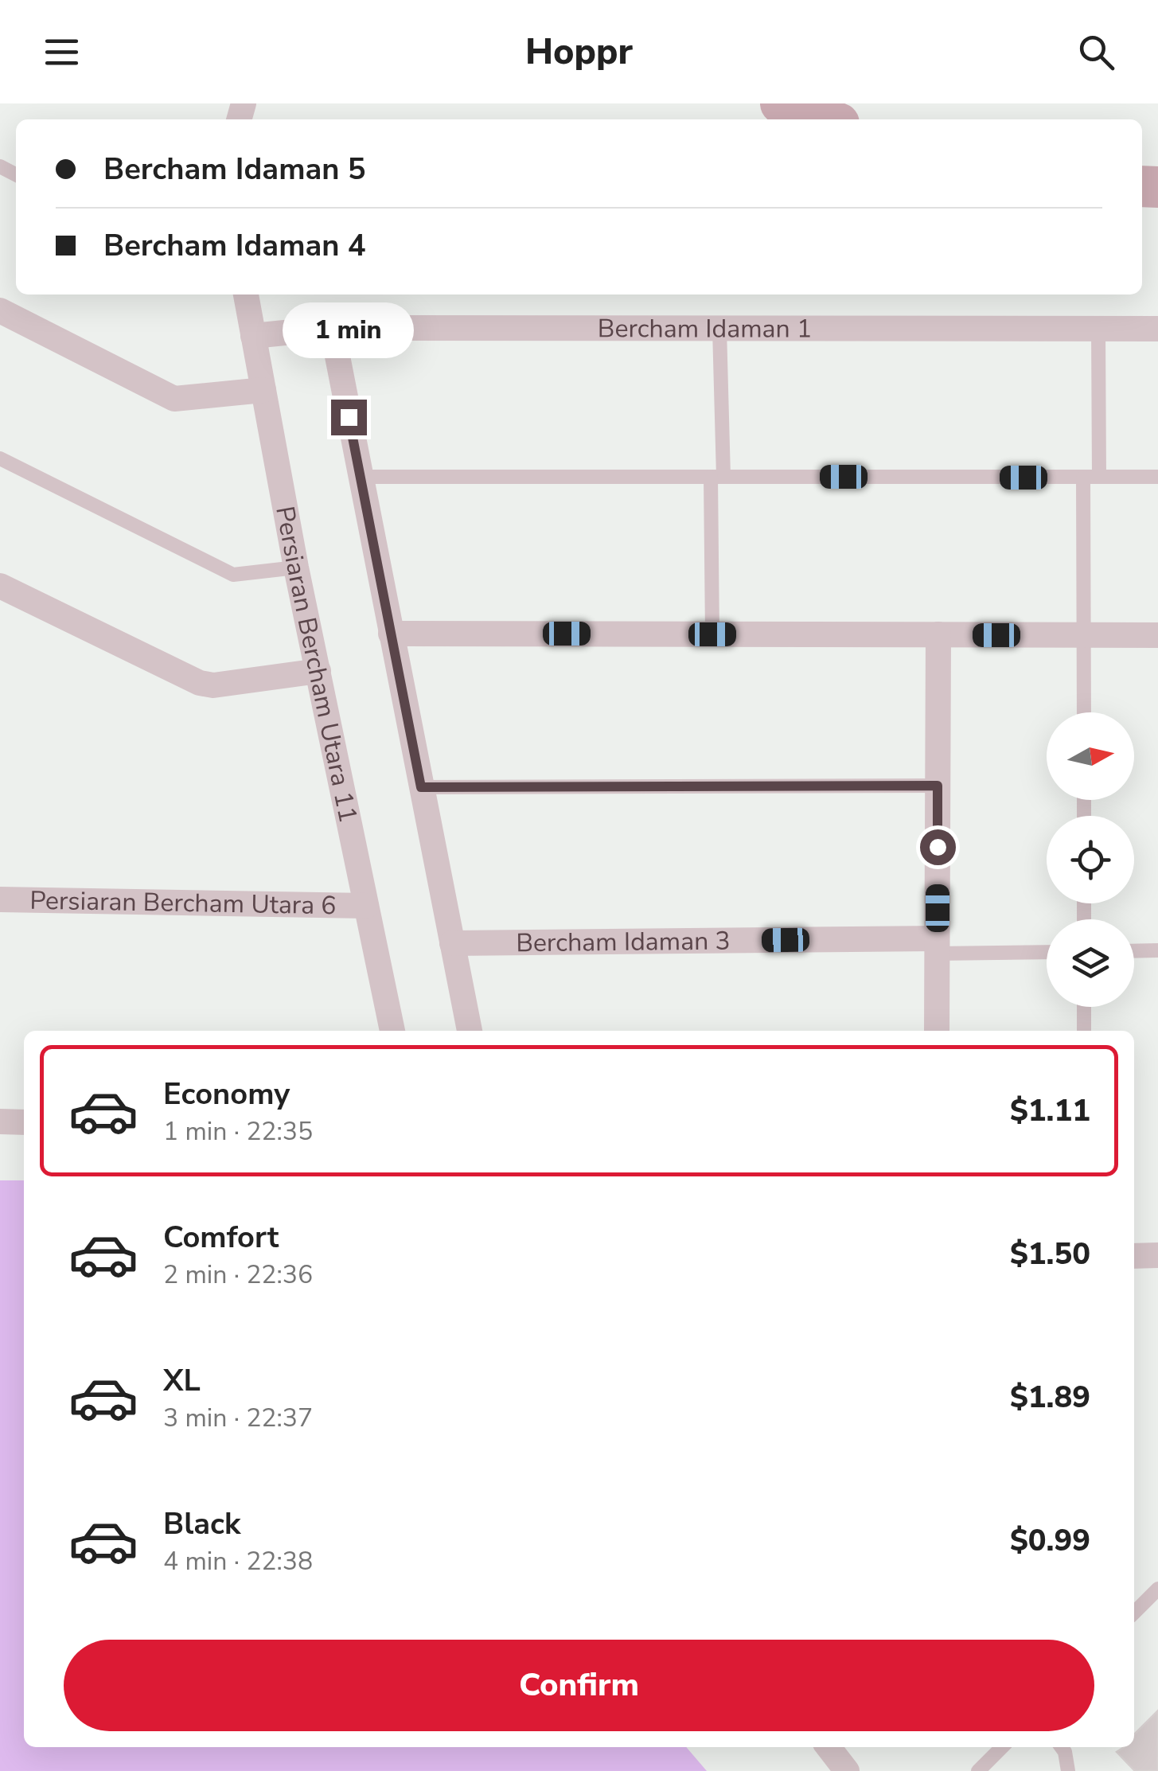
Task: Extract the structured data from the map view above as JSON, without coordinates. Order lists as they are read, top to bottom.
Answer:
{
  "streets": {
    "street": [
      "Bercham Idaman 1",
      "Persiaran Bercham Utara 11",
      "Persiaran Bercham Utara 6",
      "Bercham Idaman 3"
    ]
  },
  "crossings": [
    ["Bercham Idaman 1", "Persiaran Bercham Utara 11"],
    ["Persiaran Bercham Utara 11", "Persiaran Bercham Utara 6"]
  ],
  "north": "right",
  "page": {
    "header": "Hoppr",
    "banner": ["Bercham Idaman 5", "Bercham Idaman 4"],
    "bubble": "1 min",
    "list": [
      {
        "name": "Economy",
        "note": "1 min · 22:35",
        "value": "$1.11"
      },
      {
        "name": "Comfort",
        "note": "2 min · 22:36",
        "value": "$1.50"
      },
      {
        "name": "XL",
        "note": "3 min · 22:37",
        "value": "$1.89"
      },
      {
        "name": "Black",
        "note": "4 min · 22:38",
        "value": "$0.99"
      }
    ],
    "buttons": "Confirm"
  }
}
